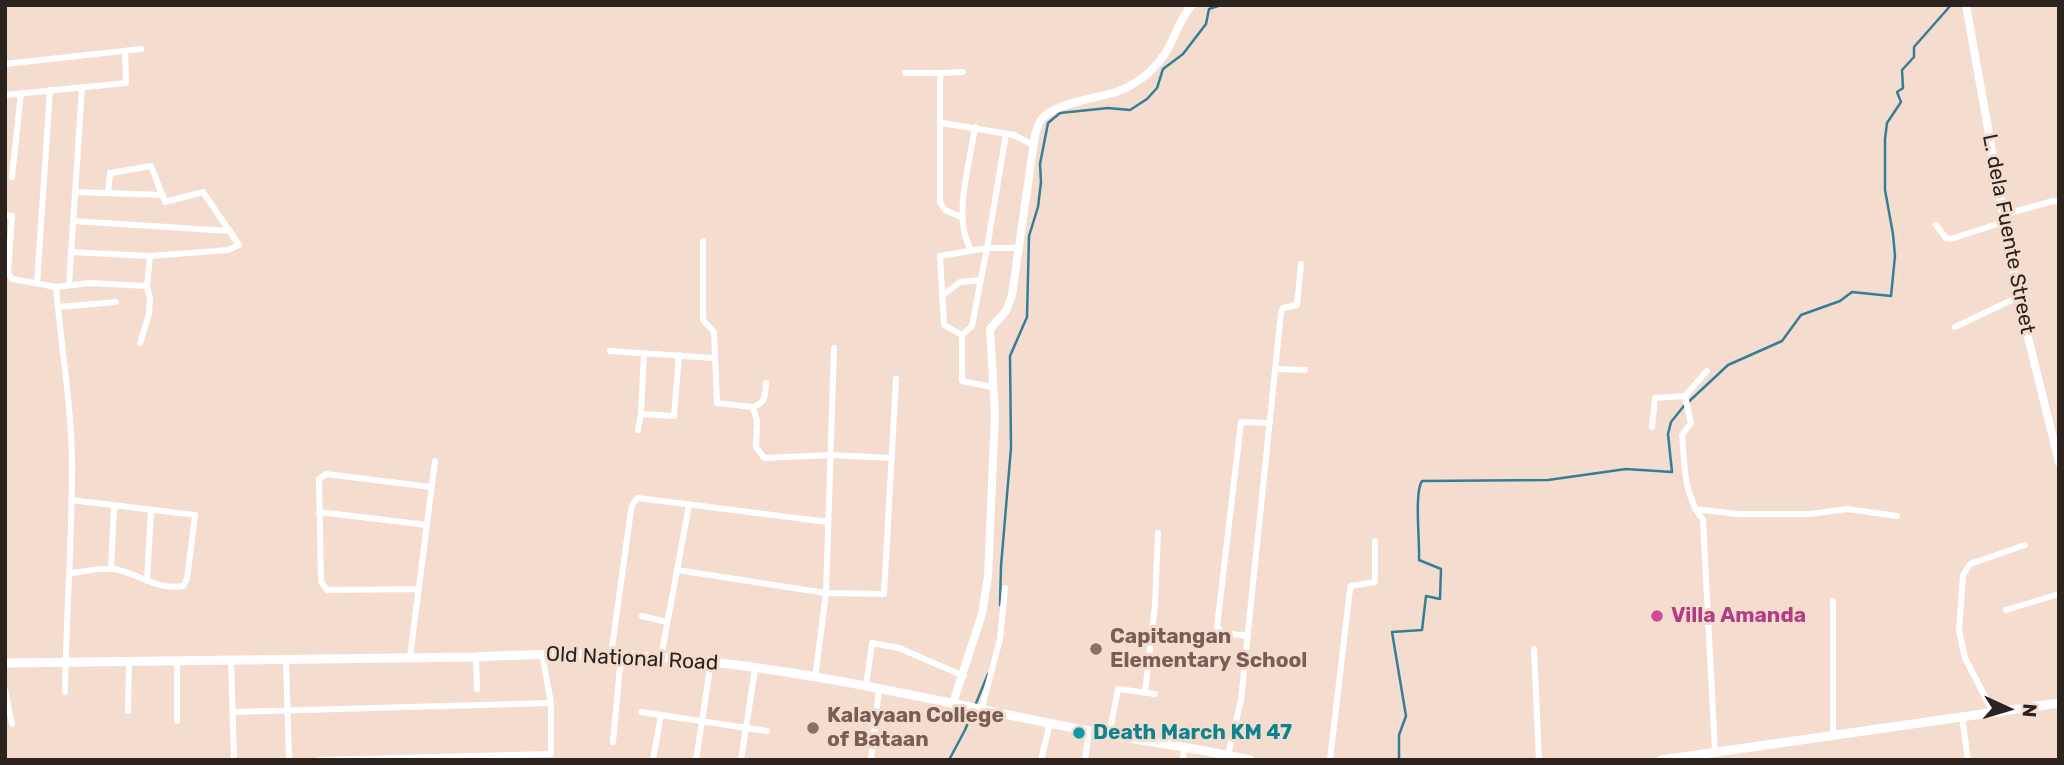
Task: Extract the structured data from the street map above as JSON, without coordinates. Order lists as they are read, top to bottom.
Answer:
{
  "streets": {
    "main road": ["Old National Road"],
    "street": ["L. dela Fuente Street"]
  },
  "places": [
    "Villa Amanda",
    "Capitangan Elementary School",
    "Kalayaan College of Bataan",
    "Death March KM 47"
  ],
  "north": "right"
}
